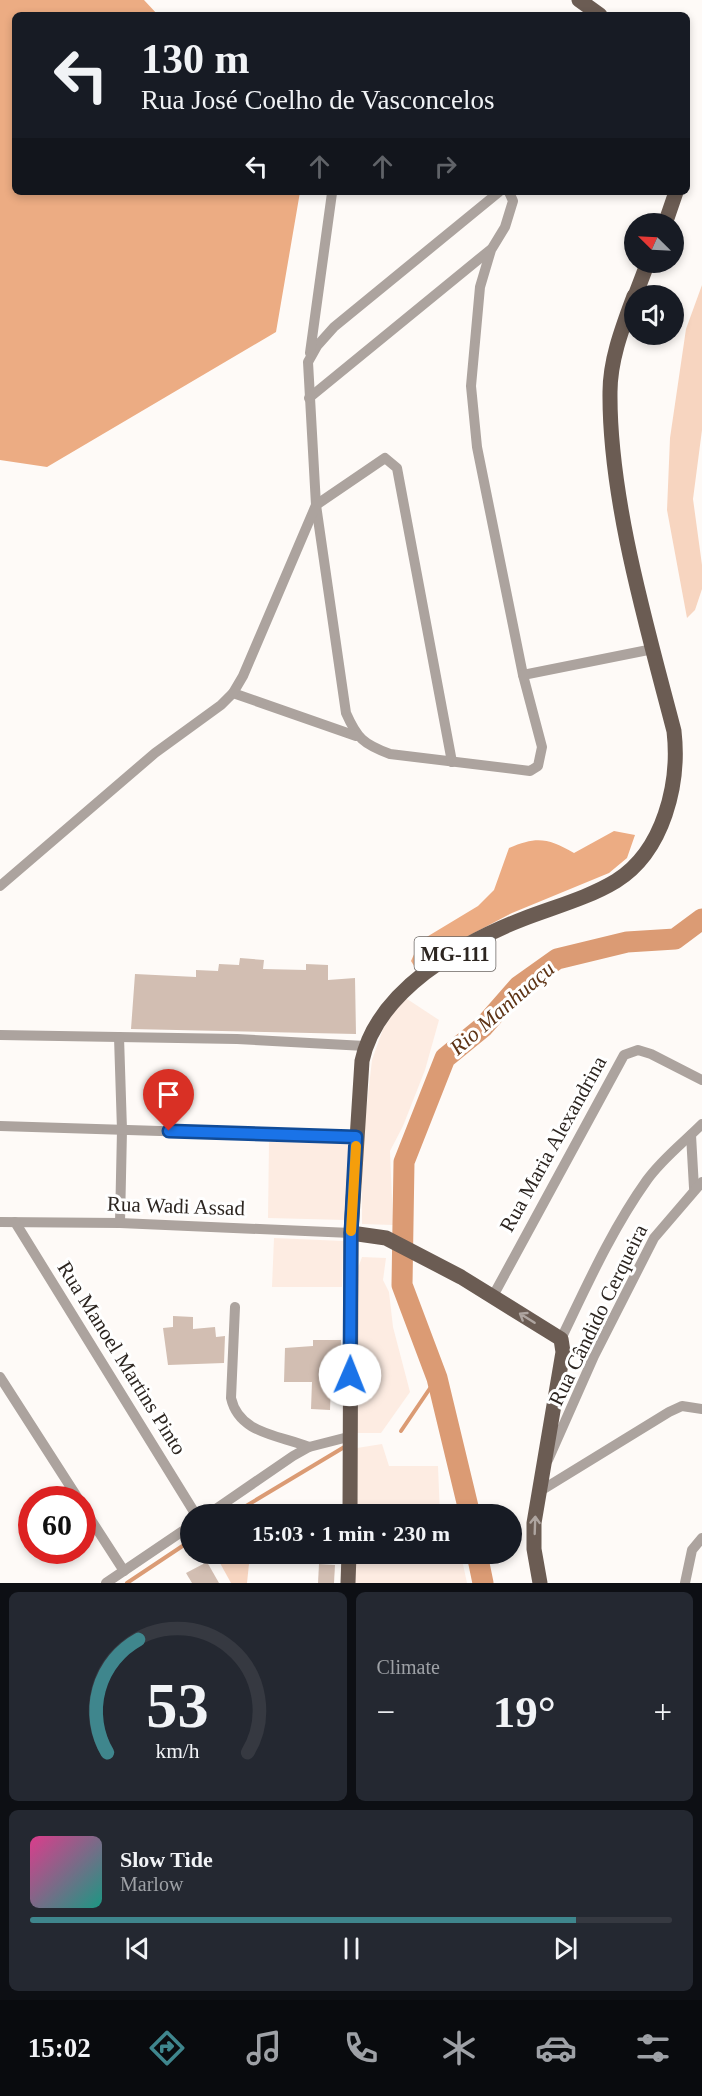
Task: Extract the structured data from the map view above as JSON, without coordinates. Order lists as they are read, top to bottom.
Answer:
{
  "streets": {
    "main road": ["MG-111"],
    "street": [
      "Rua Maria Alexandrina",
      "Rua Wadi Assad",
      "Rua Cândido Cerqueira",
      "Rua Manoel Martins Pinto"
    ]
  },
  "crossings": [
    ["MG-111", "Rua Wadi Assad"],
    ["Rua Wadi Assad", "Rua Manoel Martins Pinto"]
  ],
  "water": ["Rio Manhuaçu"],
  "north": "top left",
  "page": {
    "turn": ["130 m", "Rua José Coelho de Vasconcelos"],
    "limit": "60",
    "trip": "15:03 · 1 min · 230 m",
    "tile": "Climate",
    "heat": ["−", "19°", "+"],
    "song": ["Slow Tide", "Marlow"],
    "tabs": "15:02",
    "gauge": ["53", "km/h"]
  }
}
